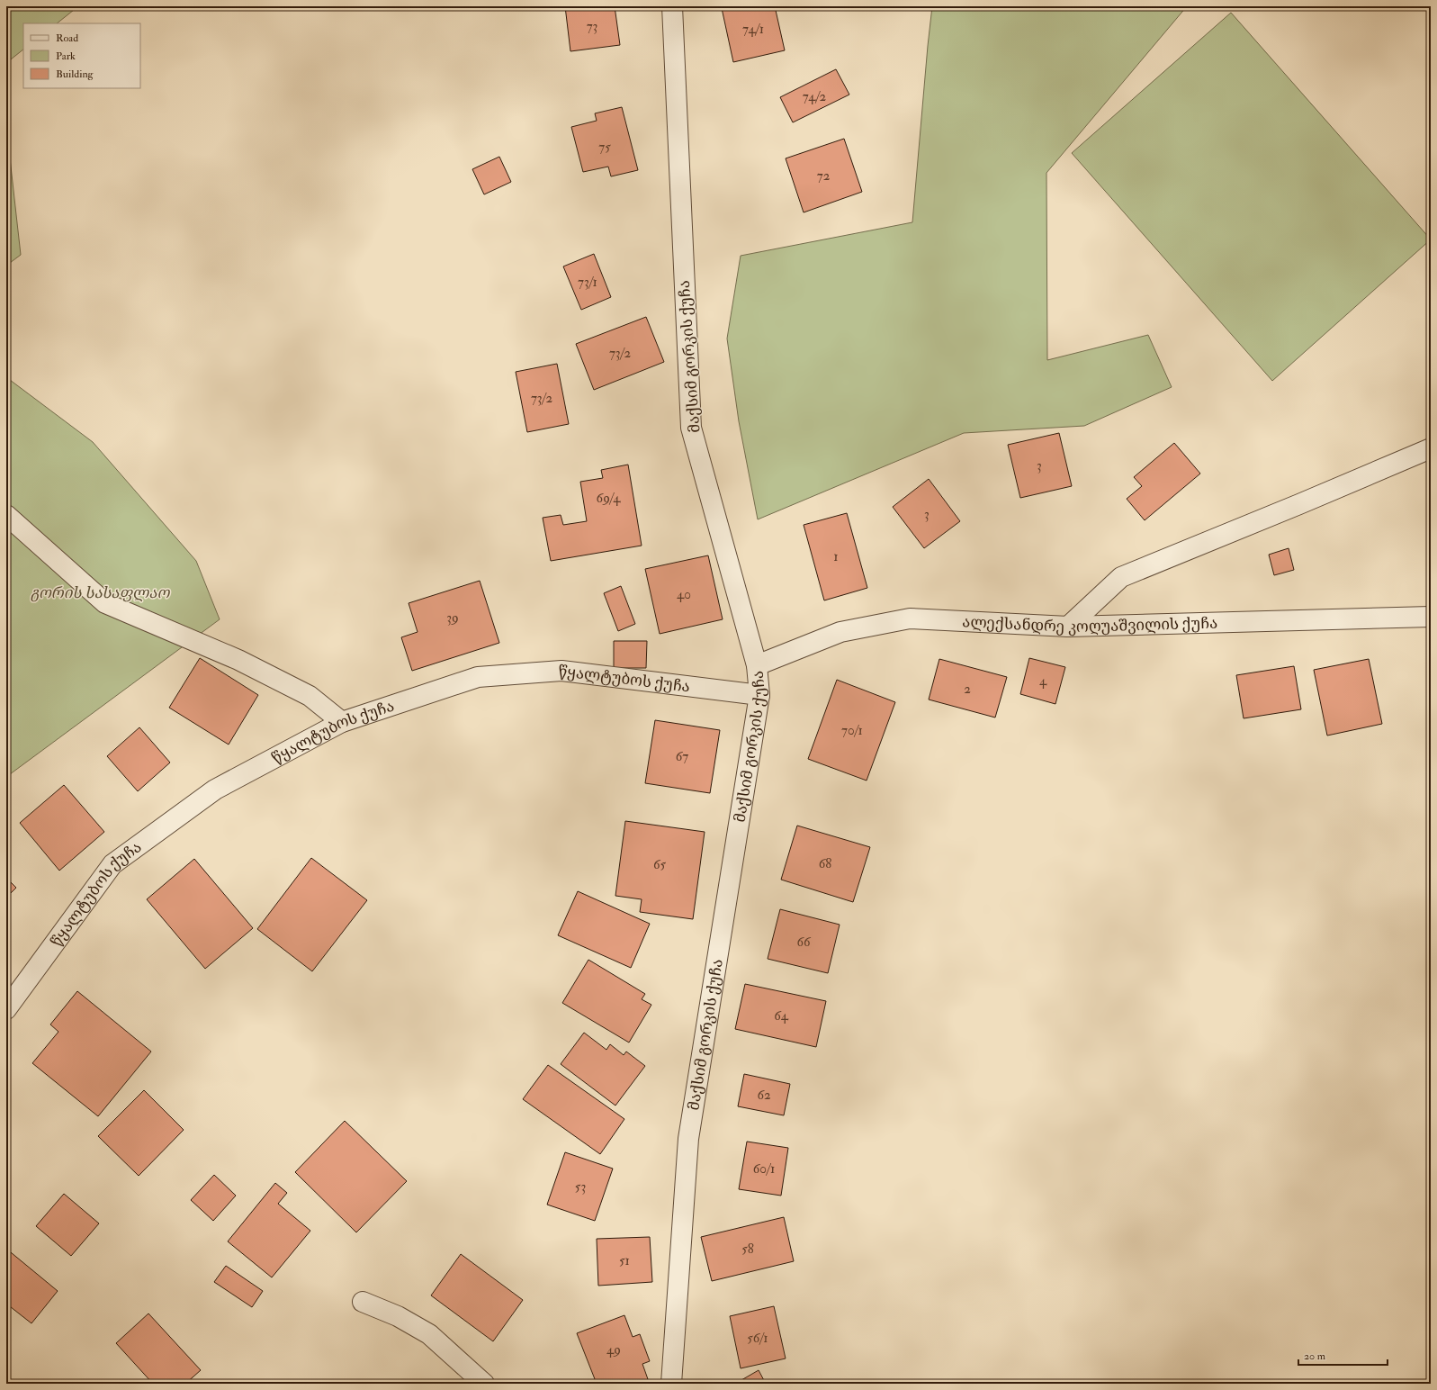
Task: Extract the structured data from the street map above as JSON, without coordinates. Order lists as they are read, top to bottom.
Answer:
{
  "streets": {
    "street": ["მაქსიმ გორკის ქუჩა", "ალექსანდრე კოღუაშვილის ქუჩა", "წყალტუბოს ქუჩა"]
  },
  "crossings": [
    ["მაქსიმ გორკის ქუჩა", "ალექსანდრე კოღუაშვილის ქუჩა"],
    ["მაქსიმ გორკის ქუჩა", "წყალტუბოს ქუჩა"]
  ],
  "parks": ["გორის სასაფლაო"],
  "house_numbers": [
    "73",
    "74/1",
    "74/2",
    "75",
    "72",
    "73/1",
    "73/2",
    "73/2",
    "3",
    "69/4",
    "3",
    "1",
    "40",
    "39",
    "4",
    "2",
    "70/1",
    "67",
    "68",
    "65",
    "66",
    "64",
    "62",
    "60/1",
    "53",
    "58",
    "51",
    "56/1",
    "49"
  ],
  "legend": ["Road", "Park", "Building"],
  "scale_bar": "20 m"
}
